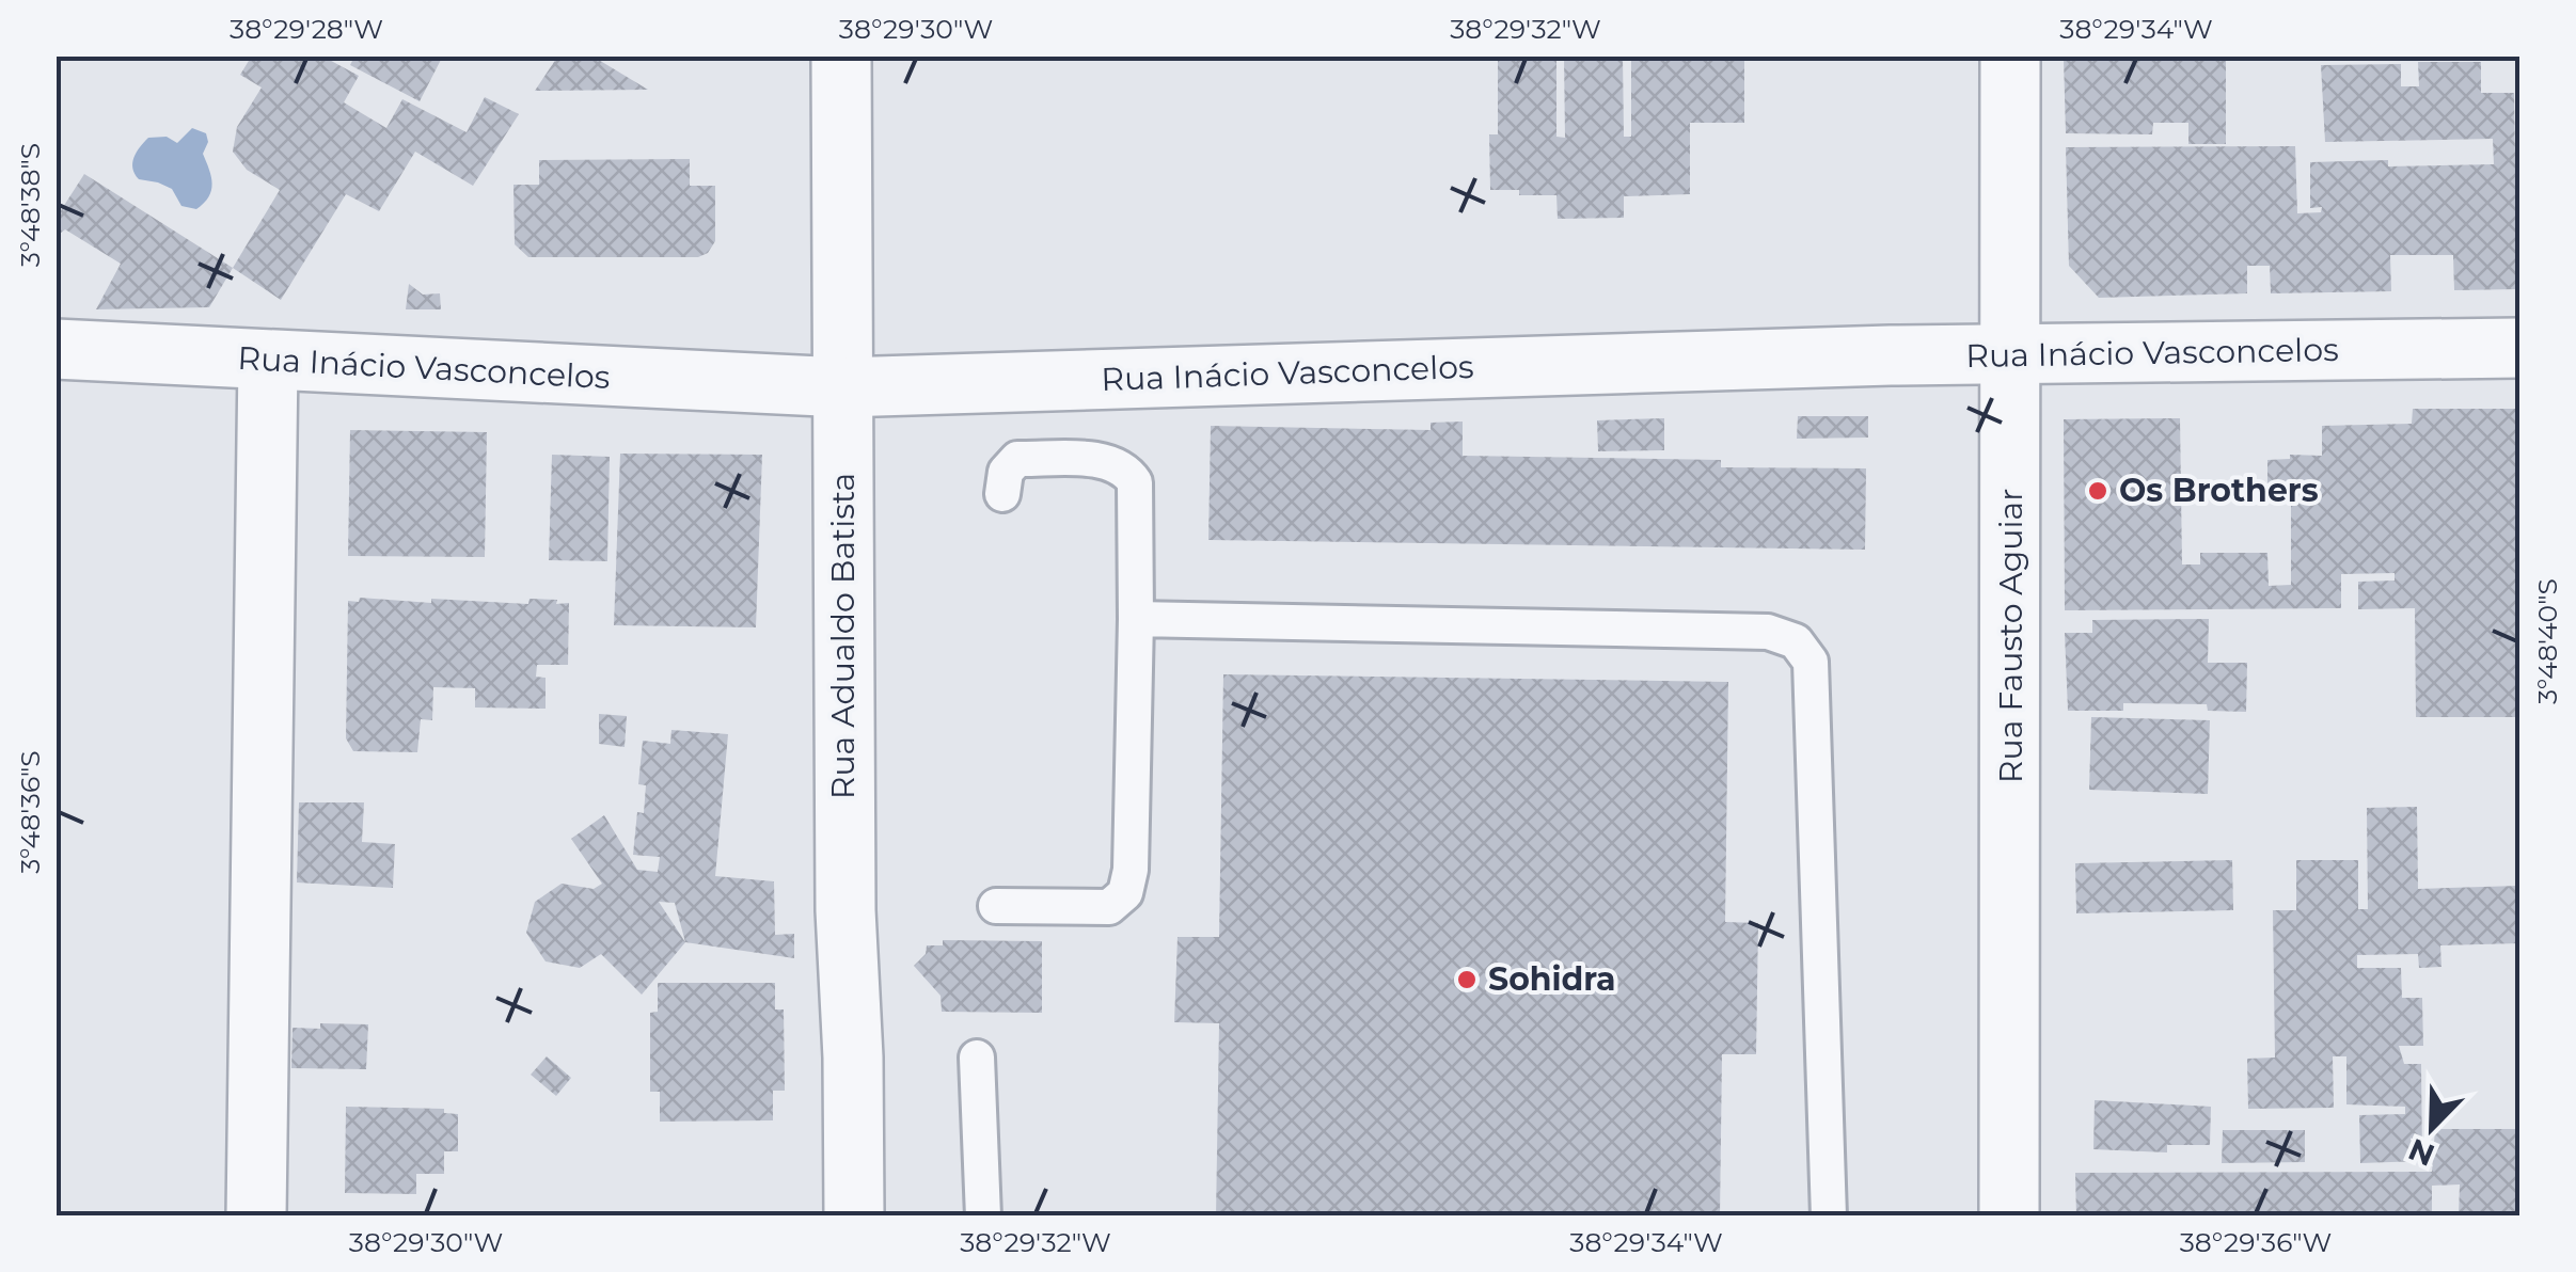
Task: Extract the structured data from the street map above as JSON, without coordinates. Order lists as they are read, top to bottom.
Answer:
{
  "streets": {
    "street": ["Rua Inácio Vasconcelos", "Rua Adualdo Batista", "Rua Fausto Aguiar"]
  },
  "crossings": [
    ["Rua Inácio Vasconcelos", "Rua Adualdo Batista"],
    ["Rua Inácio Vasconcelos", "Rua Fausto Aguiar"]
  ],
  "places": ["Os Brothers", "Sohidra"],
  "north": "bottom left",
  "coordinates": [
    "38°29'28\"W",
    "38°29'30\"W",
    "38°29'32\"W",
    "38°29'34\"W",
    "3°48'38\"S",
    "3°48'40\"S",
    "3°48'36\"S",
    "38°29'36\"W"
  ]
}
